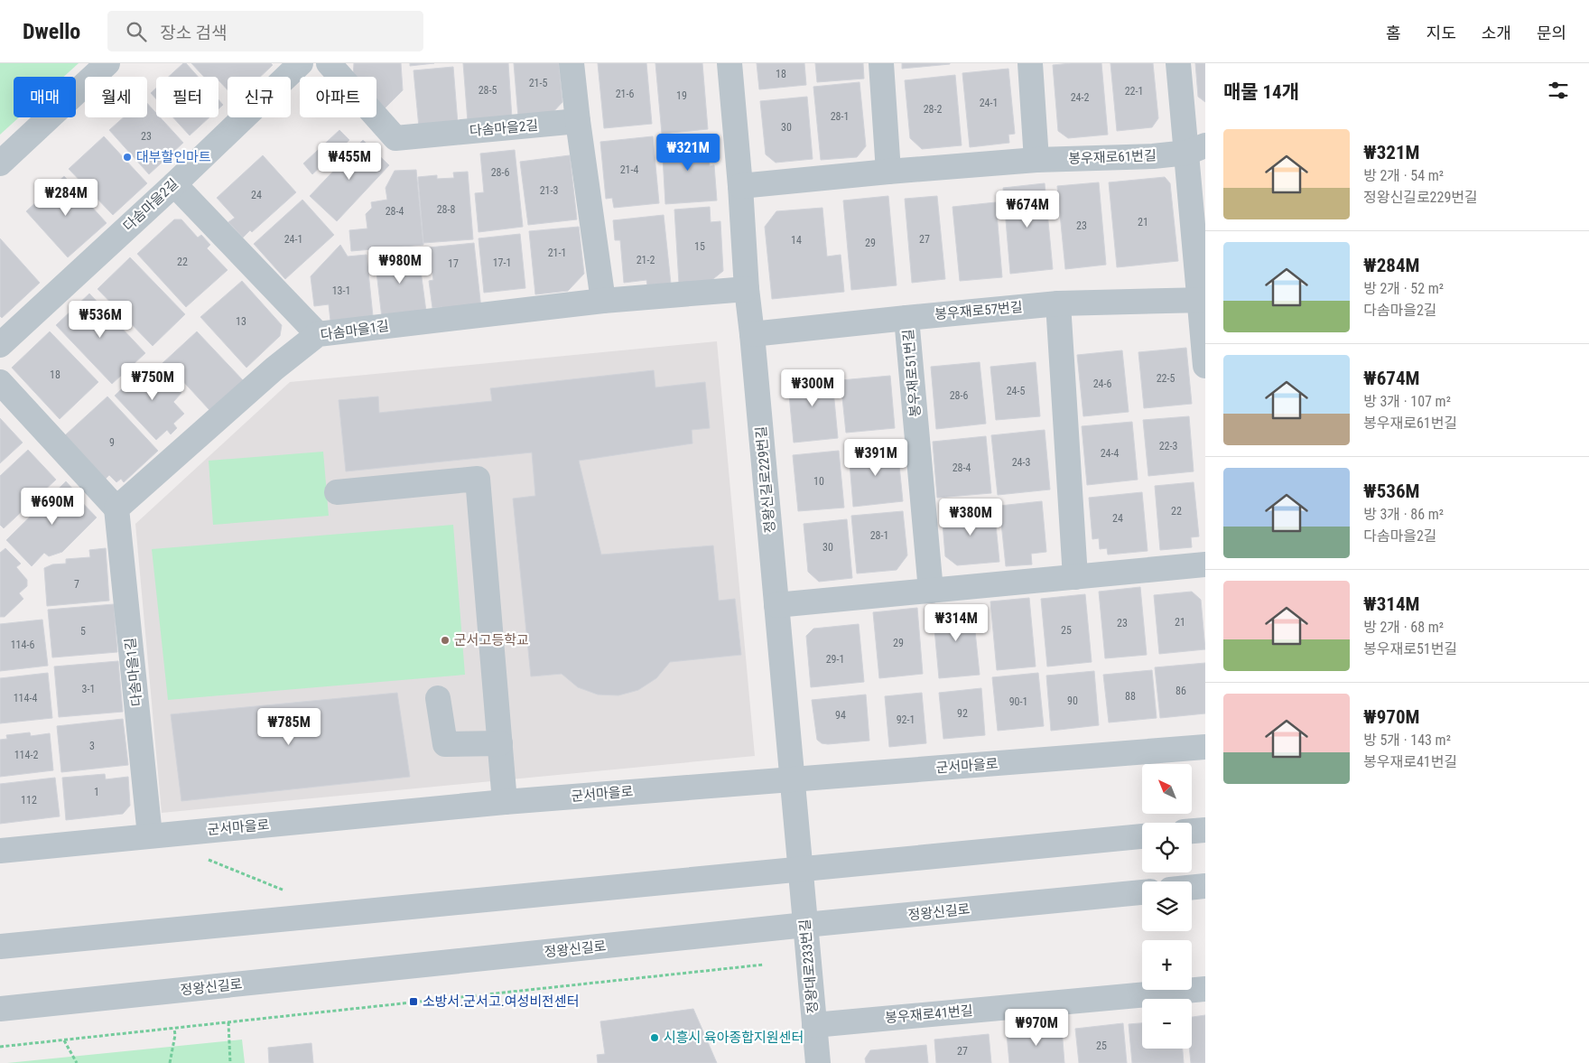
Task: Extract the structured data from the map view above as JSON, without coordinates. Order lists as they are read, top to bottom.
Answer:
{
  "streets": {
    "street": [
      "다솜마을2길",
      "봉우재로61번길",
      "봉우재로57번길",
      "다솜마을1길",
      "봉우재로51번길",
      "정왕신길로229번길",
      "군서마을로",
      "정왕신길로",
      "정왕대로233번길",
      "봉우재로41번길"
    ]
  },
  "crossings": [
    ["봉우재로61번길", "정왕신길로229번길"],
    ["봉우재로57번길", "봉우재로51번길"],
    ["봉우재로57번길", "정왕신길로229번길"],
    ["다솜마을1길", "정왕신길로229번길"],
    ["다솜마을1길", "군서마을로"],
    ["정왕신길로229번길", "군서마을로"],
    ["정왕신길로229번길", "정왕대로233번길"],
    ["정왕신길로", "정왕대로233번길"],
    ["정왕대로233번길", "봉우재로41번길"]
  ],
  "places": {
    "other": ["대부할인마트", "군서고등학교", "시흥시 육아종합지원센터"],
    "transit": ["소방서.군서고.여성비전센터"]
  },
  "house_numbers": [
    "18",
    "21-5",
    "28-5",
    "22-1",
    "21-6",
    "19",
    "24-2",
    "24-1",
    "28-2",
    "28-1",
    "30",
    "23",
    "21-4",
    "28-6",
    "21-3",
    "24",
    "28-8",
    "28-4",
    "21",
    "23",
    "24-1",
    "27",
    "14",
    "29",
    "15",
    "21-1",
    "21-2",
    "22",
    "17-1",
    "17",
    "13-1",
    "13",
    "18",
    "22-5",
    "24-6",
    "24-5",
    "28-6",
    "9",
    "22-3",
    "24-4",
    "24-3",
    "28-4",
    "10",
    "22",
    "24",
    "28-1",
    "30",
    "7",
    "21",
    "23",
    "25",
    "5",
    "29",
    "114-6",
    "29-1",
    "3-1",
    "86",
    "88",
    "114-4",
    "90",
    "90-1",
    "92",
    "94",
    "92-1",
    "3",
    "114-2",
    "1",
    "112",
    "25",
    "27"
  ],
  "north": "top left",
  "page": {
    "header": "Dwello",
    "search": "장소 검색",
    "nav": [
      "홈",
      "지도",
      "소개",
      "문의"
    ],
    "heading": "매물 14개",
    "chip": [
      "매매",
      "월세",
      "필터",
      "신규",
      "아파트"
    ],
    "list": [
      {
        "name": "₩321M",
        "note": "방 2개 · 54 m² · 정왕신길로229번길"
      },
      {
        "name": "₩284M",
        "note": "방 2개 · 52 m² · 다솜마을2길"
      },
      {
        "name": "₩674M",
        "note": "방 3개 · 107 m² · 봉우재로61번길"
      },
      {
        "name": "₩536M",
        "note": "방 3개 · 86 m² · 다솜마을2길"
      },
      {
        "name": "₩314M",
        "note": "방 2개 · 68 m² · 봉우재로51번길"
      },
      {
        "name": "₩970M",
        "note": "방 5개 · 143 m² · 봉우재로41번길"
      }
    ],
    "price": [
      "₩321M",
      "₩455M",
      "₩284M",
      "₩674M",
      "₩980M",
      "₩536M",
      "₩750M",
      "₩300M",
      "₩391M",
      "₩690M",
      "₩380M",
      "₩314M",
      "₩785M",
      "₩970M"
    ],
    "map_buttons": ["+", "−"]
  }
}
